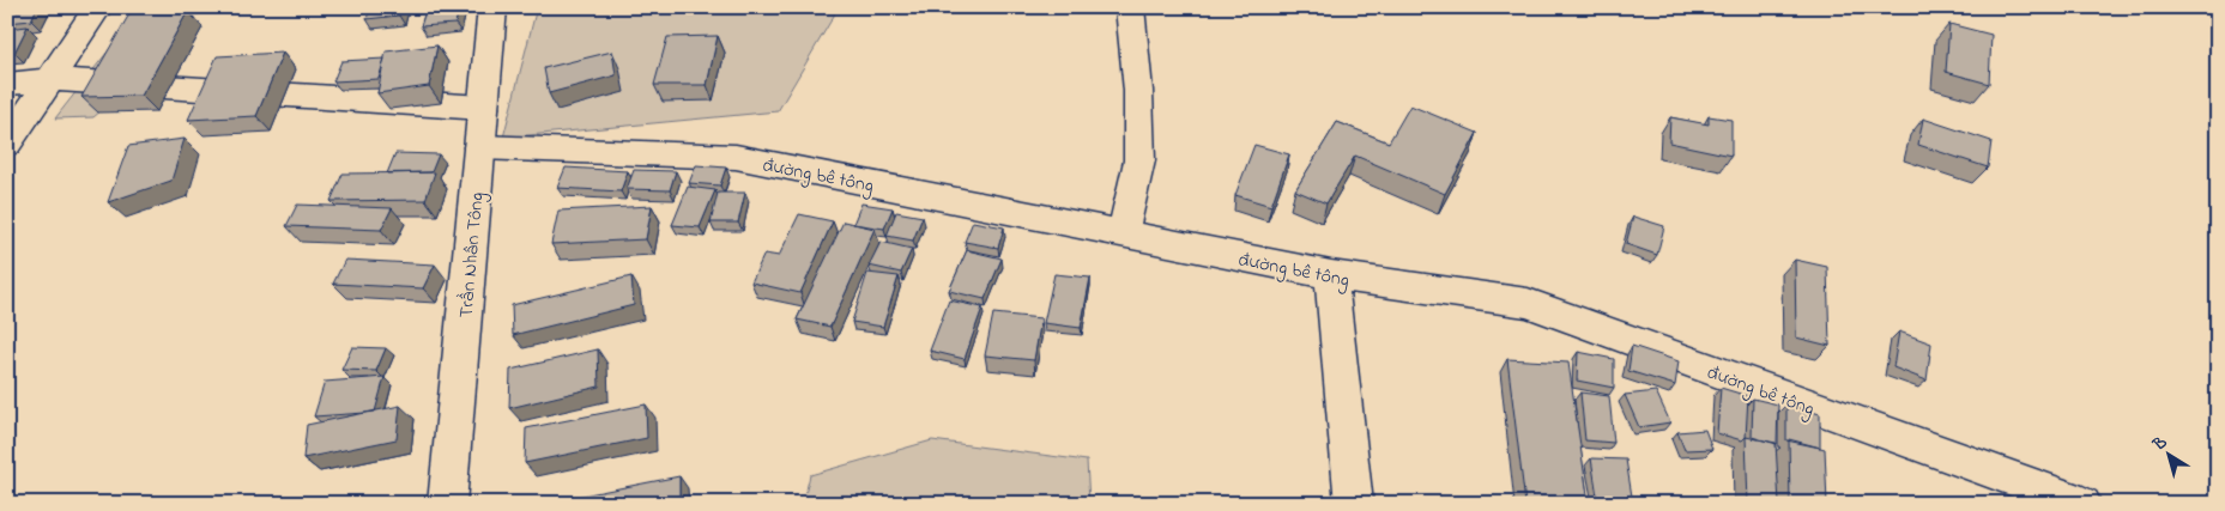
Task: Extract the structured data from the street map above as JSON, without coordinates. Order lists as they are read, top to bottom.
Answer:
{
  "streets": {
    "street": ["đường bê tông", "Trần Nhân Tông"]
  },
  "crossings": [
    ["đường bê tông", "Trần Nhân Tông"]
  ],
  "north": "top left"
}
